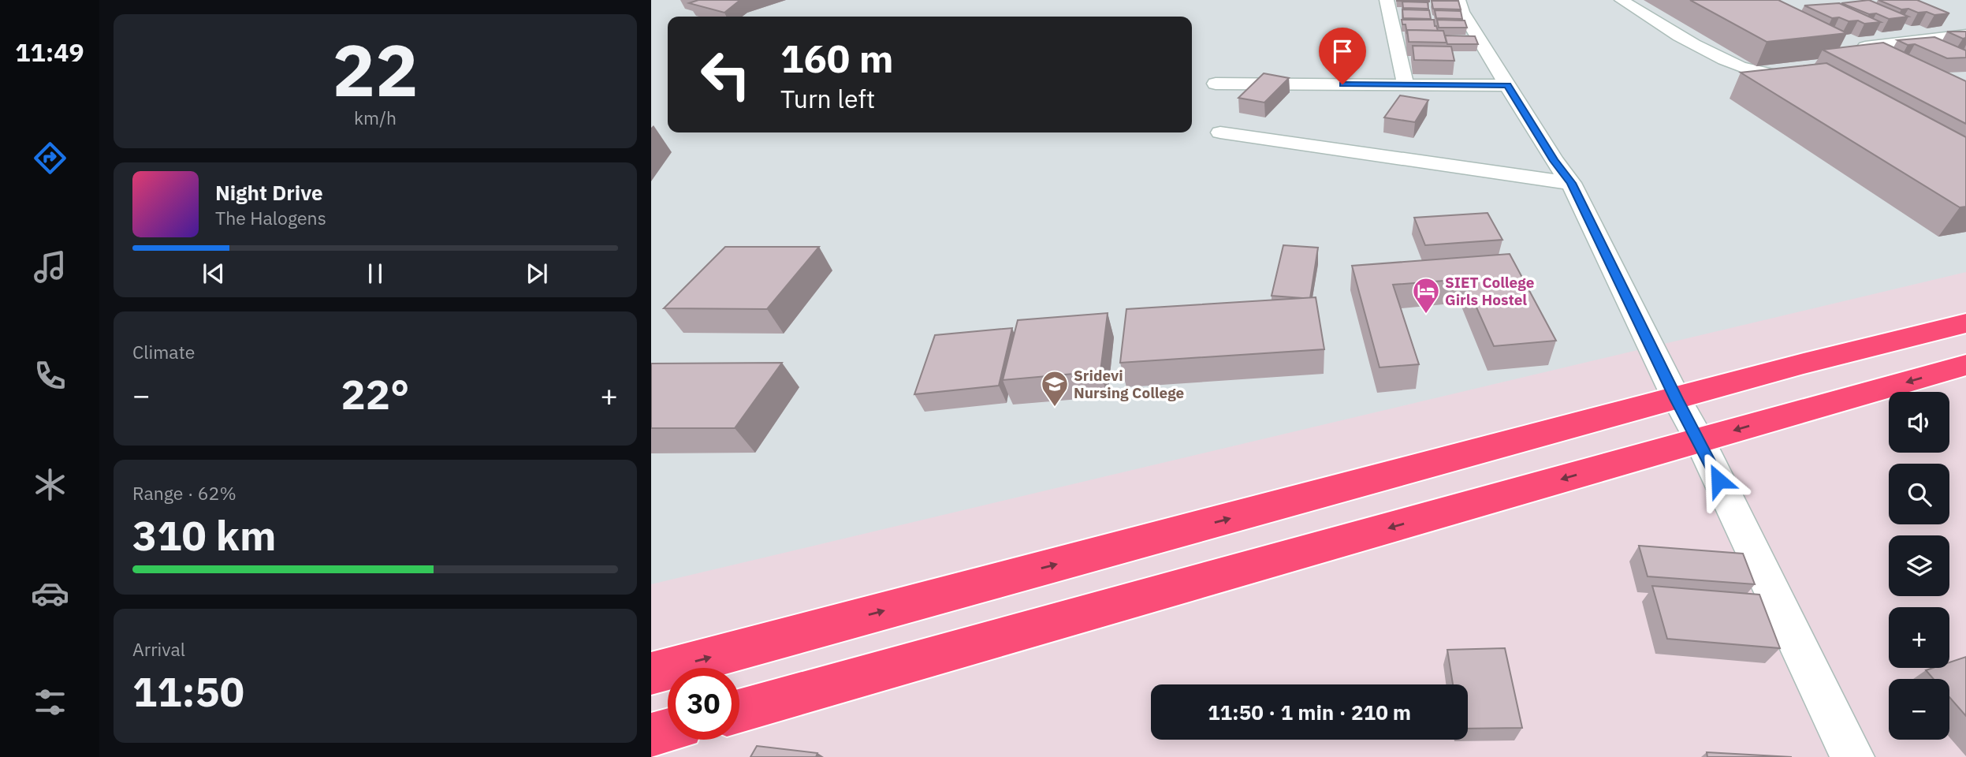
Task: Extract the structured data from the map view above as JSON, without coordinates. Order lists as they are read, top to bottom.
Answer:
{
  "places": {
    "hotel": ["SIET College Girls Hostel"],
    "school or university": ["Sridevi Nursing College"]
  },
  "page": {
    "tabs": "11:49",
    "tile": [
      ["22", "km/h"],
      "Climate",
      ["Range · 62%", "310 km"],
      ["Arrival", "11:50"]
    ],
    "turn": ["160 m", "Turn left"],
    "song": ["Night Drive", "The Halogens"],
    "heat": ["−", "22°", "+"],
    "map_buttons": ["+", "−"],
    "limit": "30",
    "trip": "11:50 · 1 min · 210 m"
  }
}
